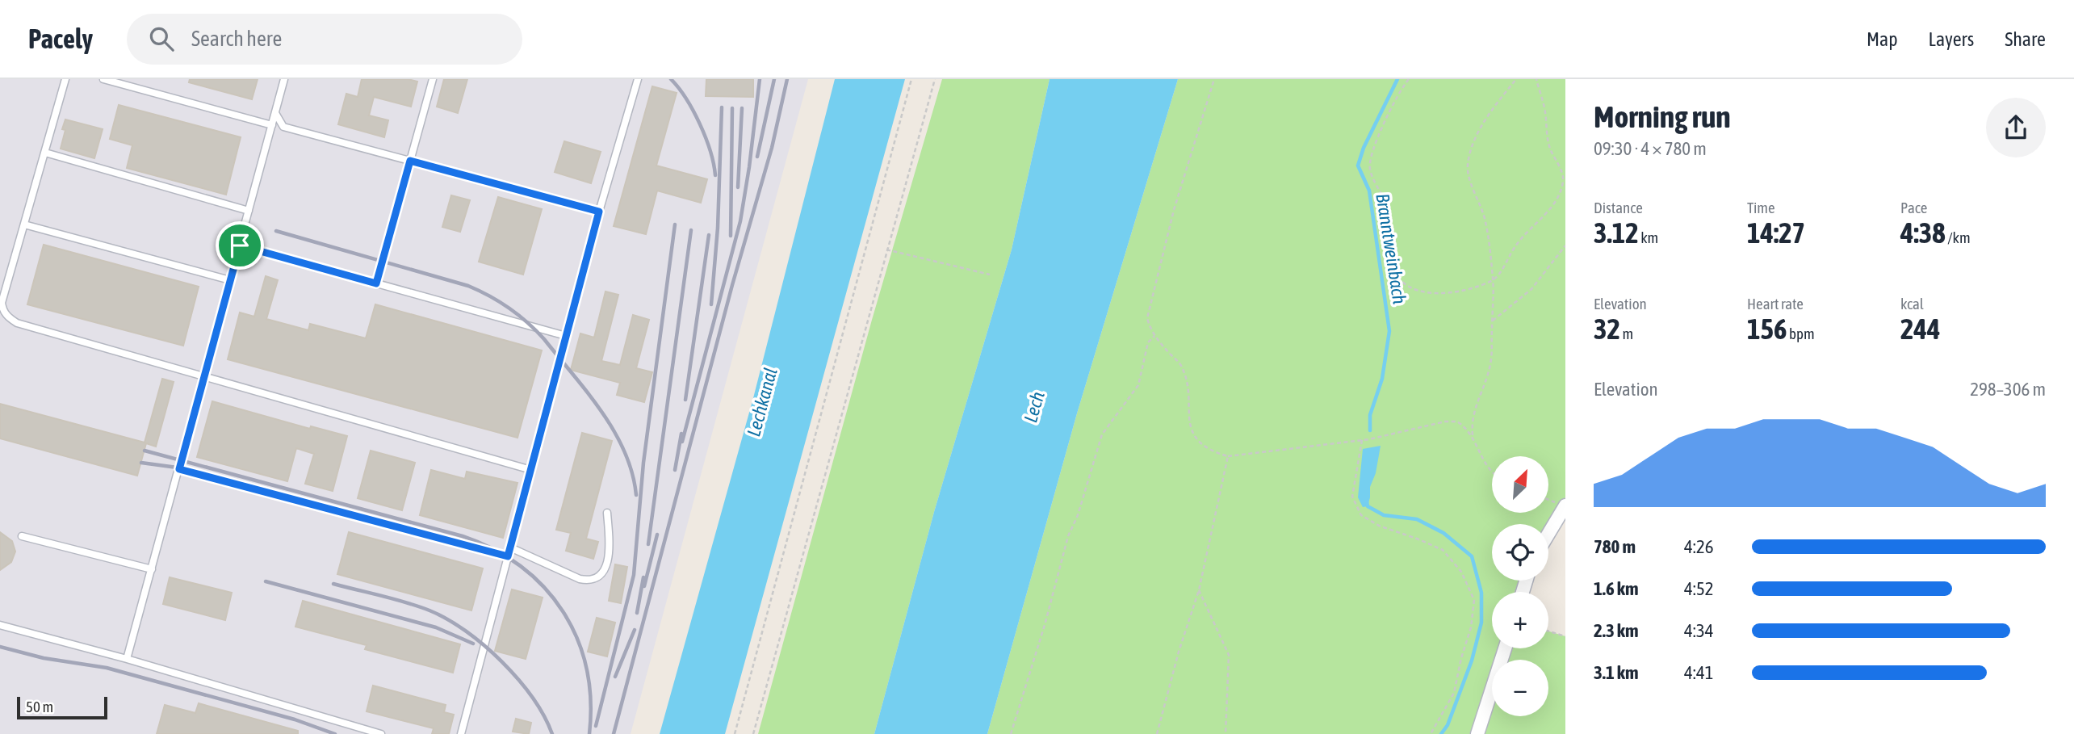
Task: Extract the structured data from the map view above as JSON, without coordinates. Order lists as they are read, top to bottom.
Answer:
{
  "water": ["Branntweinbach", "Lechkanal", "Lech"],
  "scale_bar": "50 m",
  "north": "top right",
  "page": {
    "header": "Pacely",
    "search": "Search here",
    "nav": ["Map", "Layers", "Share"],
    "heading": ["Morning run", "09:30 · 4 × 780 m"],
    "stats": [
      ["Distance", "3.12 km"],
      ["Time", "14:27"],
      ["Pace", "4:38 /km"],
      ["Elevation", "32 m"],
      ["Heart rate", "156 bpm"],
      ["kcal", "244"]
    ],
    "chart": ["Elevation", "298–306 m"],
    "map_buttons": ["+", "−"],
    "list": [
      {
        "name": "780 m",
        "note": "4:26"
      },
      {
        "name": "1.6 km",
        "note": "4:52"
      },
      {
        "name": "2.3 km",
        "note": "4:34"
      },
      {
        "name": "3.1 km",
        "note": "4:41"
      }
    ],
    "scale": "50 m"
  }
}
